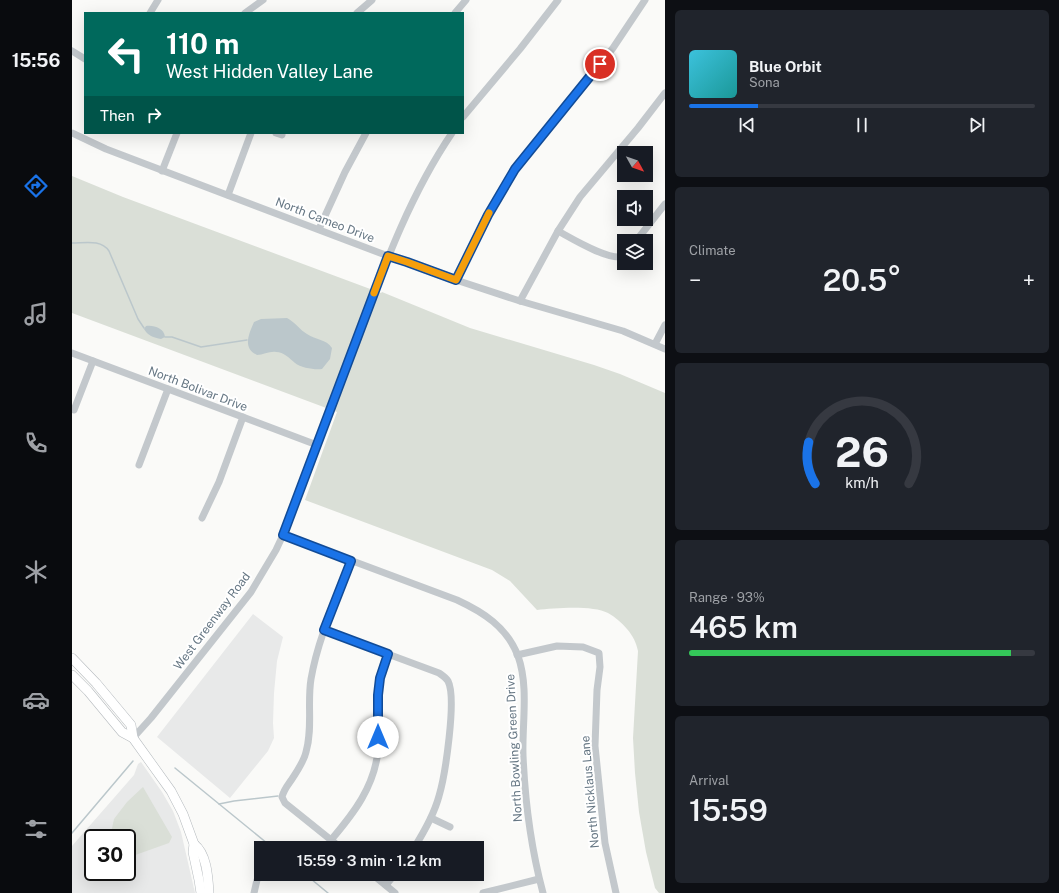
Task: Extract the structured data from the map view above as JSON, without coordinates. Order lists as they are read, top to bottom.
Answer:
{
  "streets": {
    "street": [
      "North Cameo Drive",
      "North Bolivar Drive",
      "West Greenway Road",
      "North Bowling Green Drive",
      "North Nicklaus Lane"
    ]
  },
  "crossings": [
    ["North Cameo Drive", "West Greenway Road"],
    ["North Bolivar Drive", "West Greenway Road"],
    ["West Greenway Road", "North Bowling Green Drive"],
    ["North Bowling Green Drive", "North Nicklaus Lane"]
  ],
  "north": "bottom right",
  "page": {
    "tabs": "15:56",
    "turn": ["110 m", "West Hidden Valley Lane"],
    "song": ["Blue Orbit", "Sona"],
    "then": "Then",
    "tile": [
      "Climate",
      ["Range · 93%", "465 km"],
      ["Arrival", "15:59"]
    ],
    "heat": ["−", "20.5°", "+"],
    "limit": "30",
    "trip": "15:59 · 3 min · 1.2 km",
    "gauge": ["26", "km/h"]
  }
}
